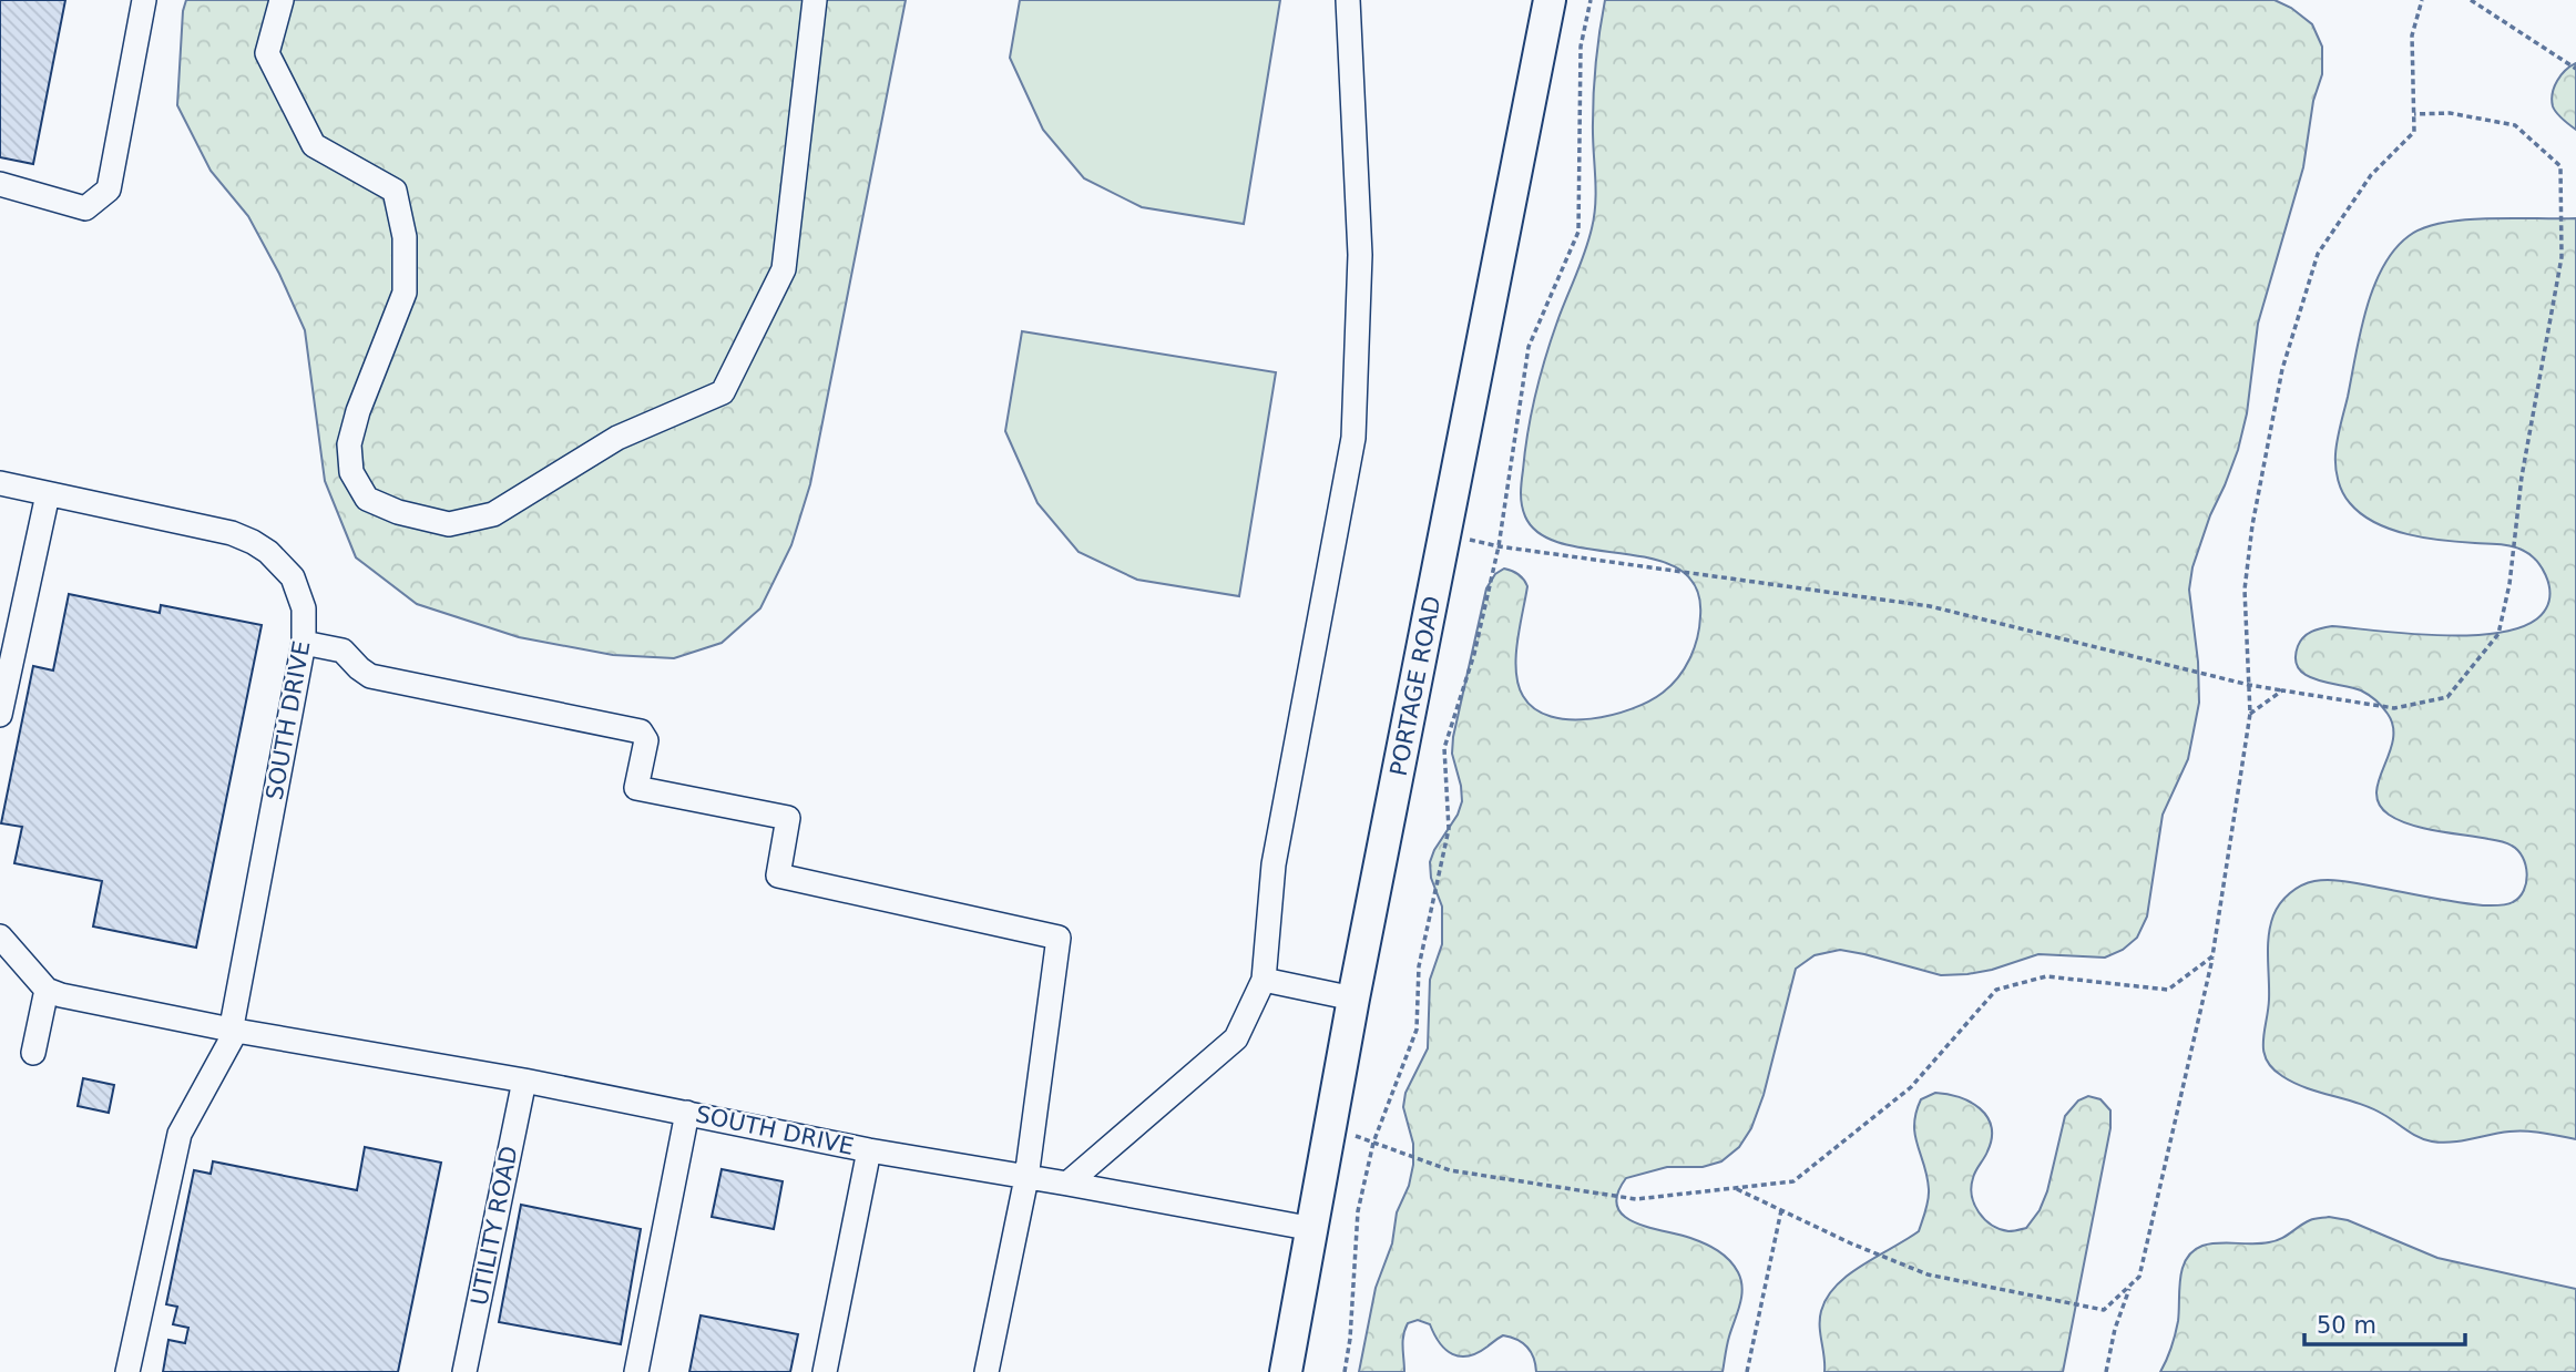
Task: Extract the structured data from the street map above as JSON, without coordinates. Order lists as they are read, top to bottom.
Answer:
{
  "streets": {
    "main road": ["PORTAGE ROAD"],
    "street": ["SOUTH DRIVE", "UTILITY ROAD"]
  },
  "crossings": [
    ["PORTAGE ROAD", "SOUTH DRIVE"],
    ["SOUTH DRIVE", "UTILITY ROAD"]
  ],
  "scale_bar": "50 m"
}
